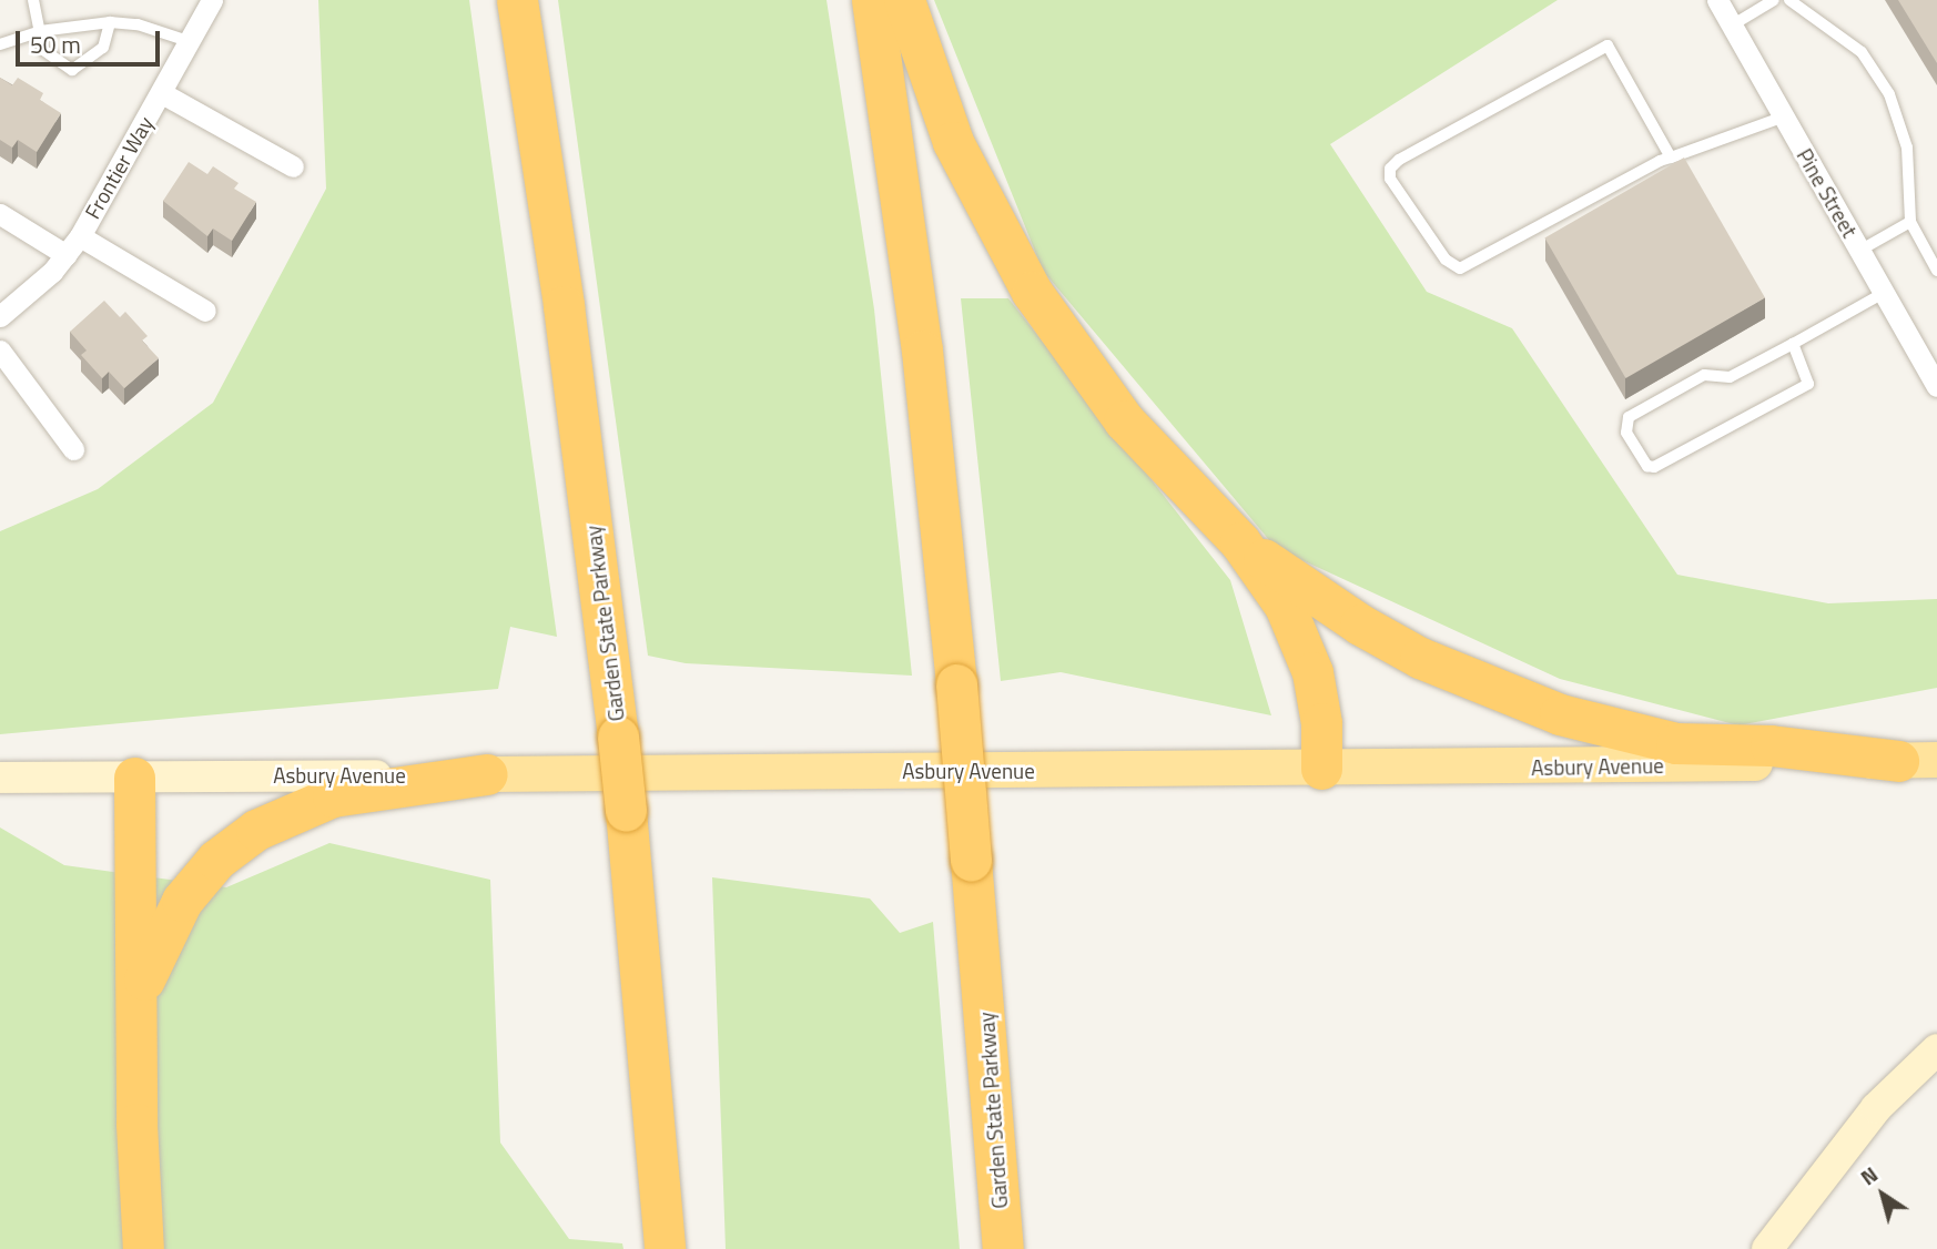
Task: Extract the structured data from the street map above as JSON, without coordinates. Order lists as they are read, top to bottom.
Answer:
{
  "streets": {
    "highway": ["Garden State Parkway"],
    "main road": ["Asbury Avenue"],
    "street": ["Frontier Way", "Pine Street"]
  },
  "scale_bar": "50 m",
  "north": "top left"
}
